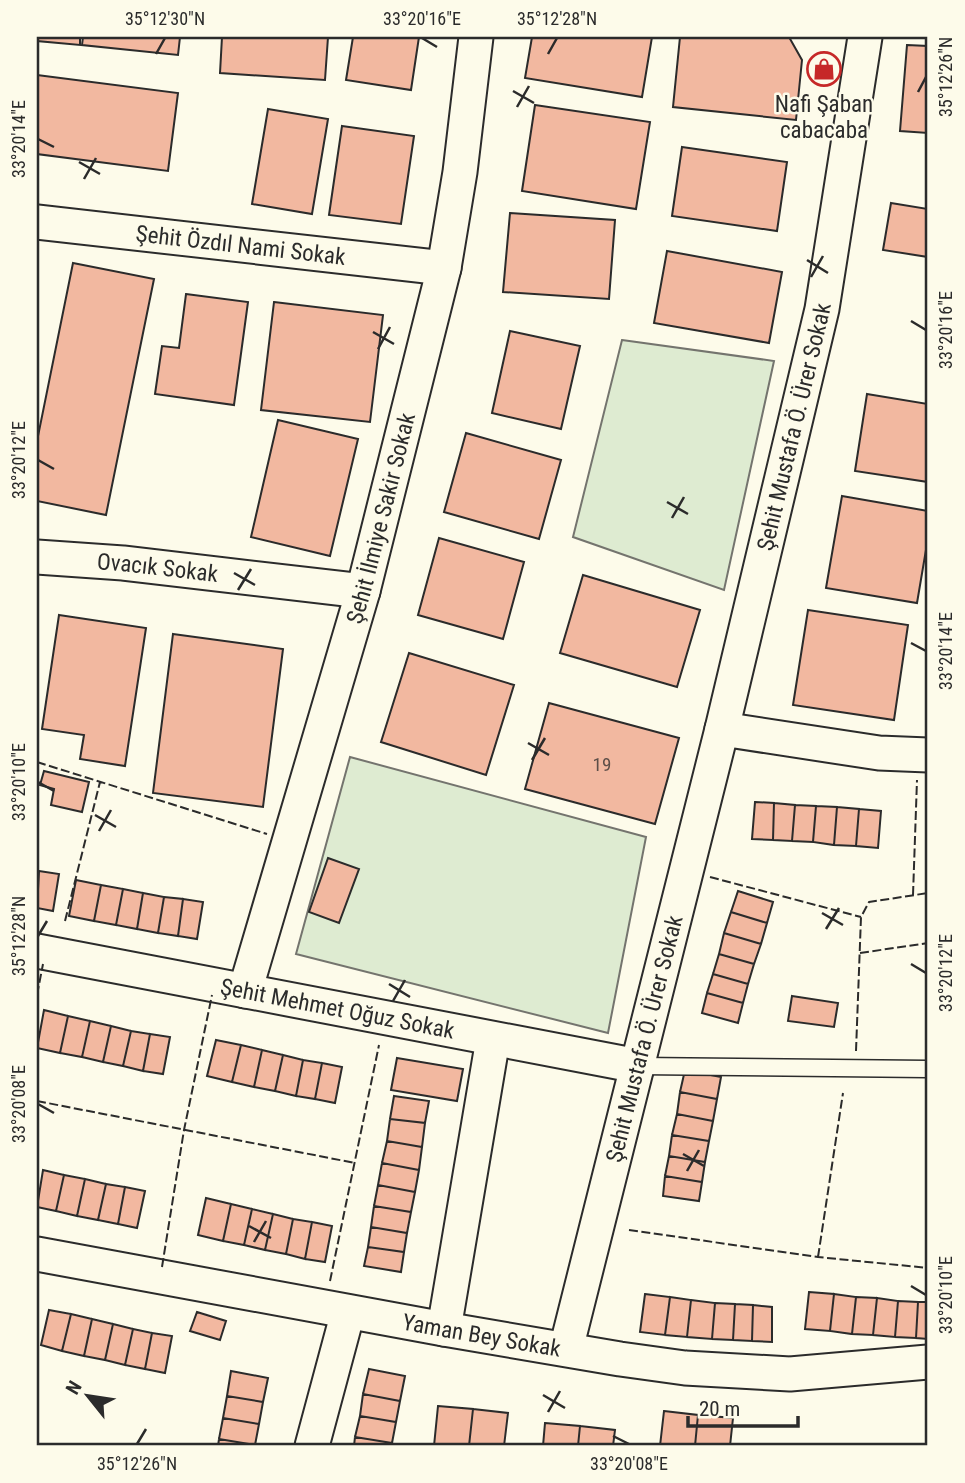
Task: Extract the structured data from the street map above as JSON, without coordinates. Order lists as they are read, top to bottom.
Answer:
{
  "streets": {
    "street": [
      "Şehit Özdıl Nami Sokak",
      "Şehit Mustafa Ö. Ürer Sokak",
      "Şehit İlmiye Sakir Sokak",
      "Ovacık Sokak",
      "Şehit Mehmet Oğuz Sokak",
      "Yaman Bey Sokak"
    ]
  },
  "crossings": [
    ["Şehit Özdıl Nami Sokak", "Şehit İlmiye Sakir Sokak"],
    ["Şehit Mustafa Ö. Ürer Sokak", "Şehit Mehmet Oğuz Sokak"],
    ["Şehit Mustafa Ö. Ürer Sokak", "Yaman Bey Sokak"],
    ["Şehit İlmiye Sakir Sokak", "Ovacık Sokak"],
    ["Şehit İlmiye Sakir Sokak", "Şehit Mehmet Oğuz Sokak"]
  ],
  "places": {
    "shop": ["Nafi Şaban cabacaba"]
  },
  "house_numbers": ["19"],
  "scale_bar": "20 m",
  "north": "top left",
  "coordinates": [
    "35°12'30\"N",
    "33°20'16\"E",
    "35°12'28\"N",
    "35°12'26\"N",
    "33°20'14\"E",
    "33°20'12\"E",
    "33°20'10\"E",
    "33°20'08\"E"
  ]
}
